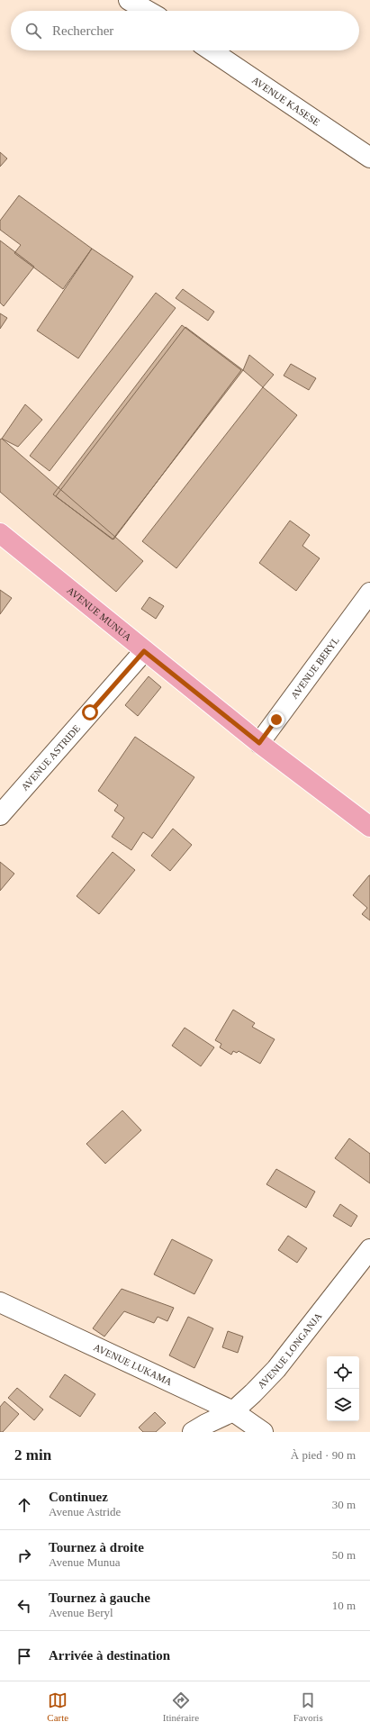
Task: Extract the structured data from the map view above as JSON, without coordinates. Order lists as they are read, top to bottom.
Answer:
{
  "streets": {
    "main road": ["AVENUE MUNUA"],
    "street": [
      "AVENUE KASESE",
      "AVENUE BERYL",
      "AVENUE ASTRIDE",
      "AVENUE LONGANJA",
      "AVENUE LUKAMA"
    ]
  },
  "crossings": [
    ["AVENUE MUNUA", "AVENUE BERYL"],
    ["AVENUE MUNUA", "AVENUE ASTRIDE"],
    ["AVENUE LONGANJA", "AVENUE LUKAMA"]
  ],
  "page": {
    "search": "Rechercher",
    "heading": ["2 min", "À pied · 90 m"],
    "list": [
      ["Continuez", "Avenue Astride", "30 m"],
      ["Tournez à droite", "Avenue Munua", "50 m"],
      ["Tournez à gauche", "Avenue Beryl", "10 m"],
      "Arrivée à destination"
    ],
    "nav": ["Carte", "Itinéraire", "Favoris"]
  }
}
